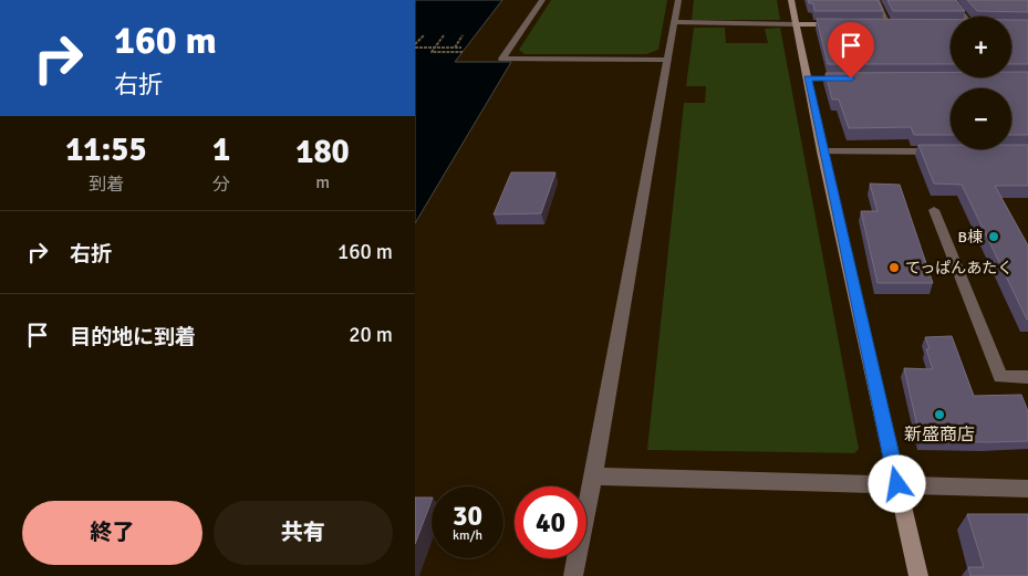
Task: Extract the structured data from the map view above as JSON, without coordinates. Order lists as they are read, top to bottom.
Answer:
{
  "places": ["B棟", "てっぱんあたく", "新盛商店"],
  "page": {
    "turn": ["160 m", "右折"],
    "map_buttons": ["+", "−"],
    "eta": [
      "11:55",
      "到着",
      "1",
      "分",
      "180",
      "m"
    ],
    "list": [
      {
        "name": "右折",
        "value": "160 m"
      },
      {
        "name": "目的地に到着",
        "value": "20 m"
      }
    ],
    "speed": "30 km/h",
    "limit": "40",
    "buttons": ["終了", "共有"]
  }
}
